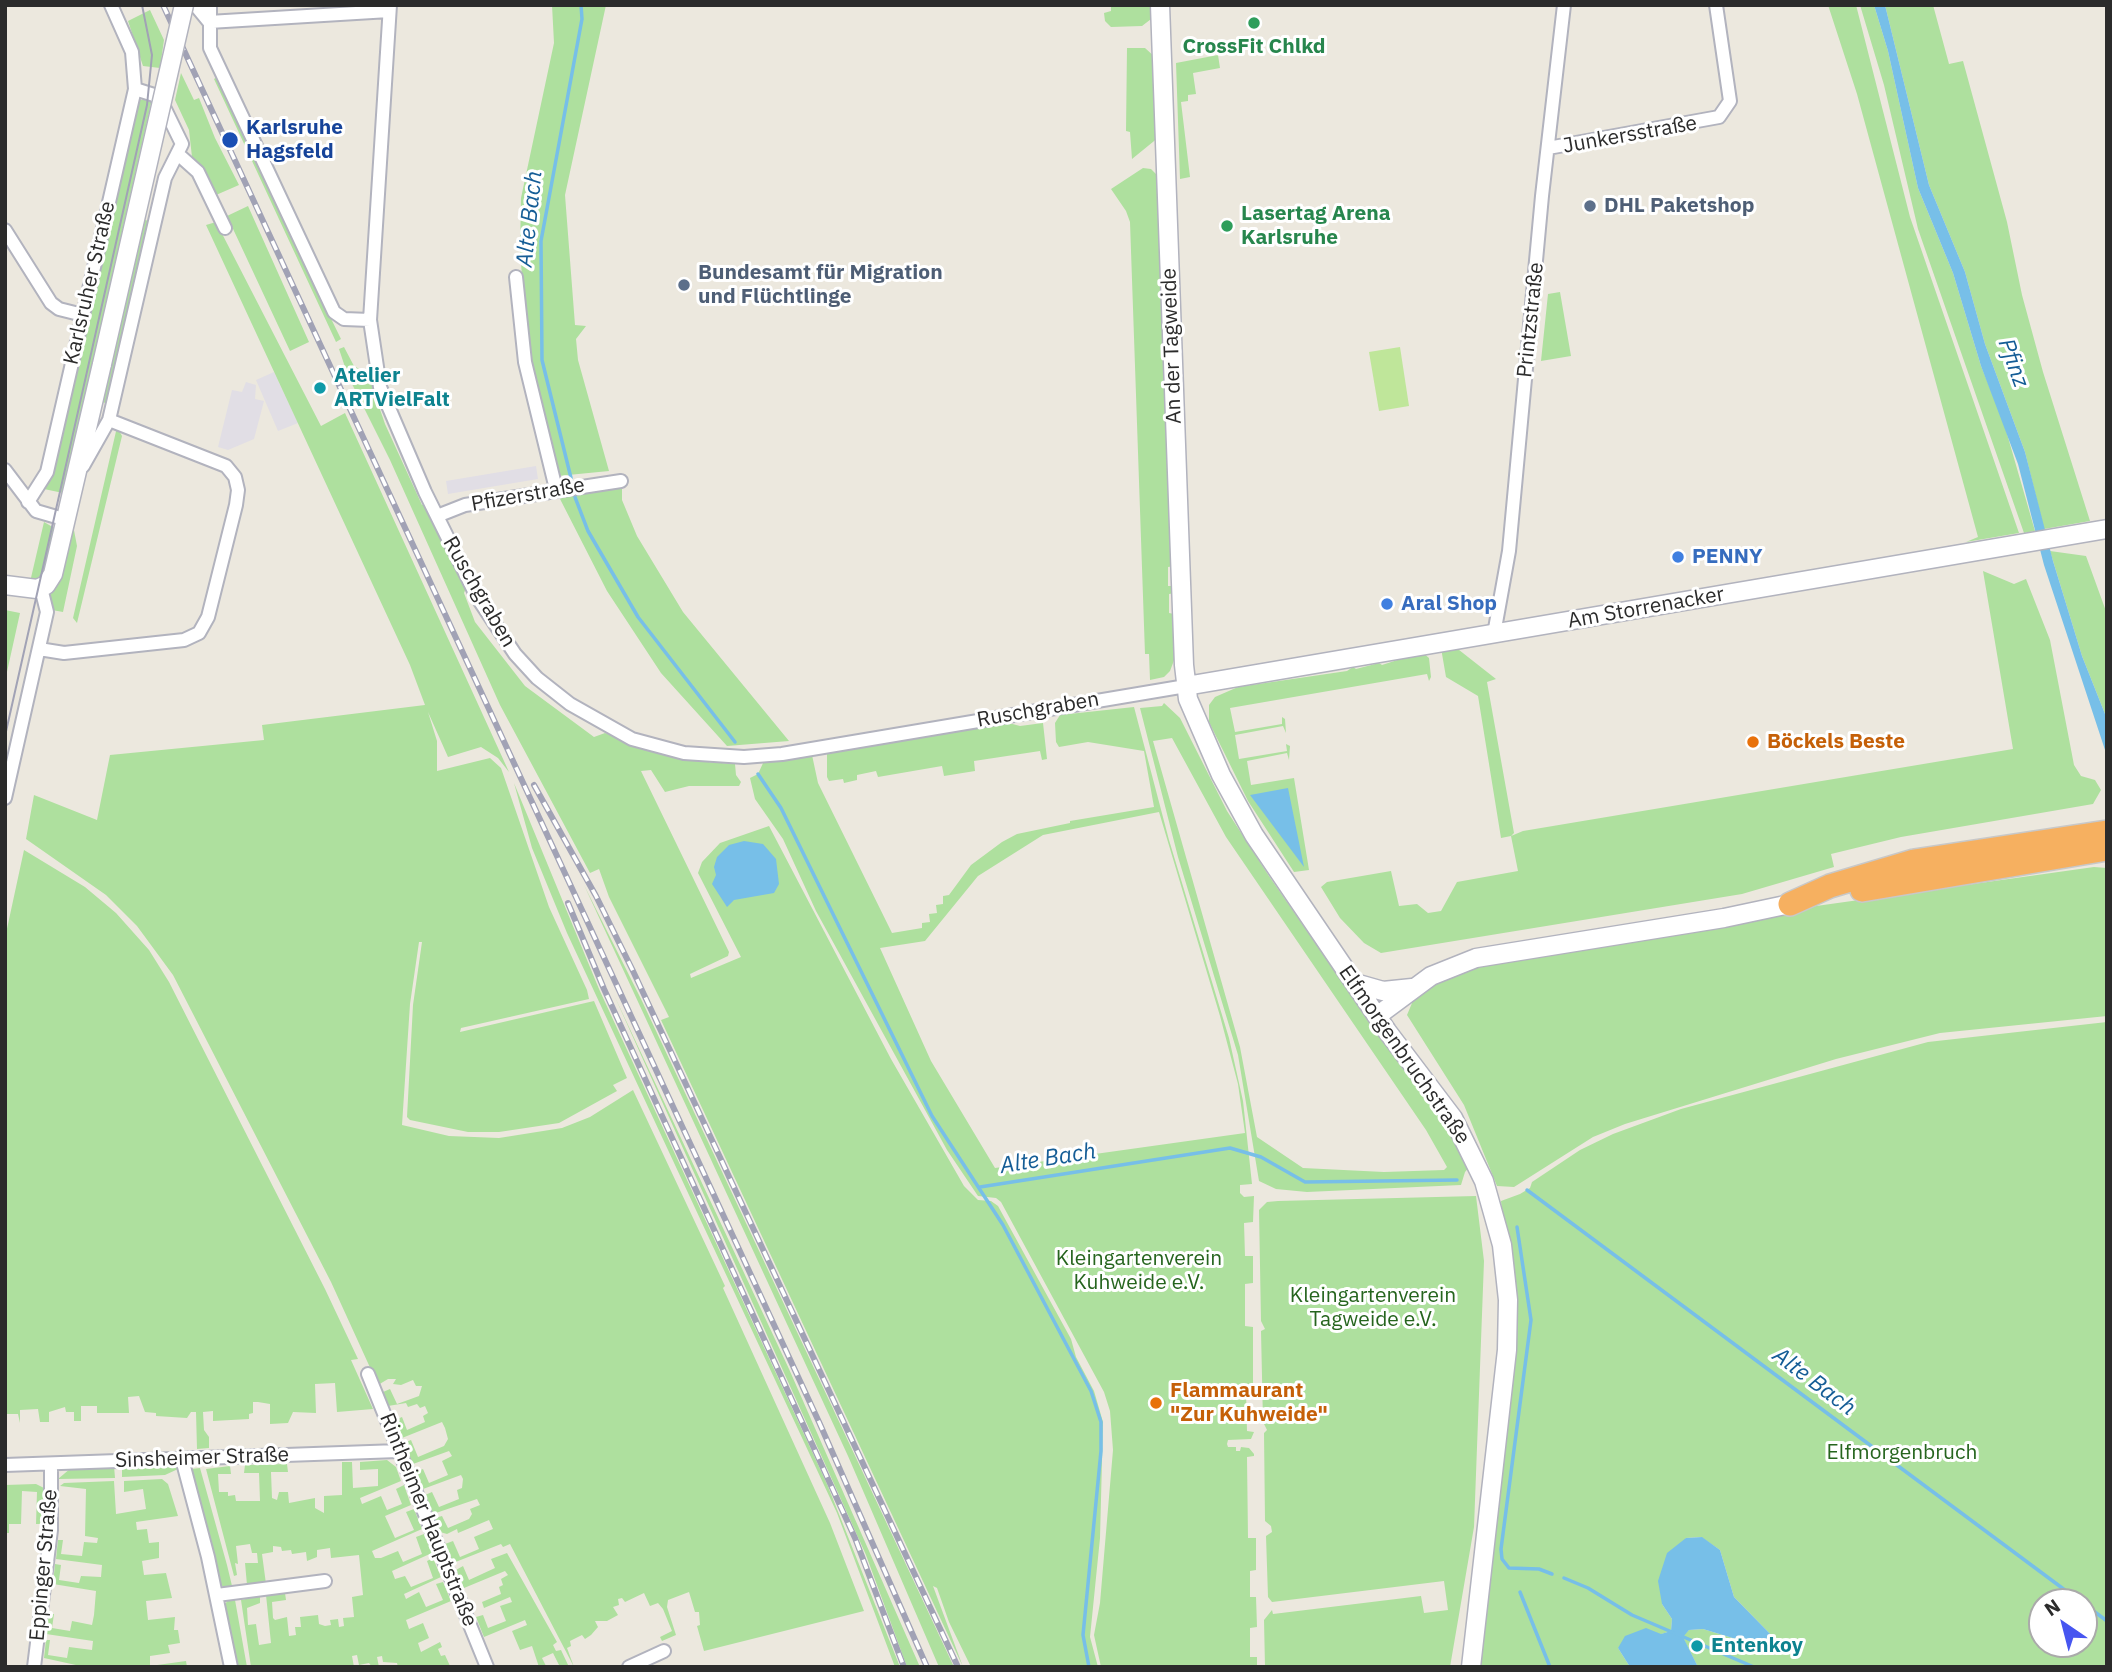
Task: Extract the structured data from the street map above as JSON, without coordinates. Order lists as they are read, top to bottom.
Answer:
{
  "streets": {
    "main road": [
      "Karlsruher Straße",
      "An der Tagweide",
      "Am Storrenacker",
      "Elfmorgenbruchstraße"
    ],
    "street": [
      "Junkersstraße",
      "Printzstraße",
      "Pfizerstraße",
      "Ruschgraben",
      "Sinsheimer Straße",
      "Rintheimer Hauptstraße",
      "Eppinger Straße"
    ]
  },
  "crossings": [
    ["Junkersstraße", "Printzstraße"],
    ["Printzstraße", "Am Storrenacker"],
    ["An der Tagweide", "Ruschgraben"],
    ["An der Tagweide", "Am Storrenacker"],
    ["An der Tagweide", "Elfmorgenbruchstraße"],
    ["Pfizerstraße", "Ruschgraben"],
    ["Ruschgraben", "Am Storrenacker"],
    ["Ruschgraben", "Elfmorgenbruchstraße"],
    ["Am Storrenacker", "Elfmorgenbruchstraße"],
    ["Sinsheimer Straße", "Rintheimer Hauptstraße"],
    ["Sinsheimer Straße", "Eppinger Straße"]
  ],
  "water": ["Alte Bach", "Pfinz"],
  "parks": ["Kleingartenverein Kuhweide e.V.", "Kleingartenverein Tagweide e.V.", "Elfmorgenbruch"],
  "places": [
    "CrossFit Chlkd",
    "Karlsruhe Hagsfeld",
    "DHL Paketshop",
    "Lasertag Arena Karlsruhe",
    "Bundesamt für Migration und Flüchtlinge",
    "Atelier ARTVielFalt",
    "PENNY",
    "Aral Shop",
    "Böckels Beste",
    "Flammaurant \"Zur Kuhweide\"",
    "Entenkoy"
  ],
  "north": "top left"
}
